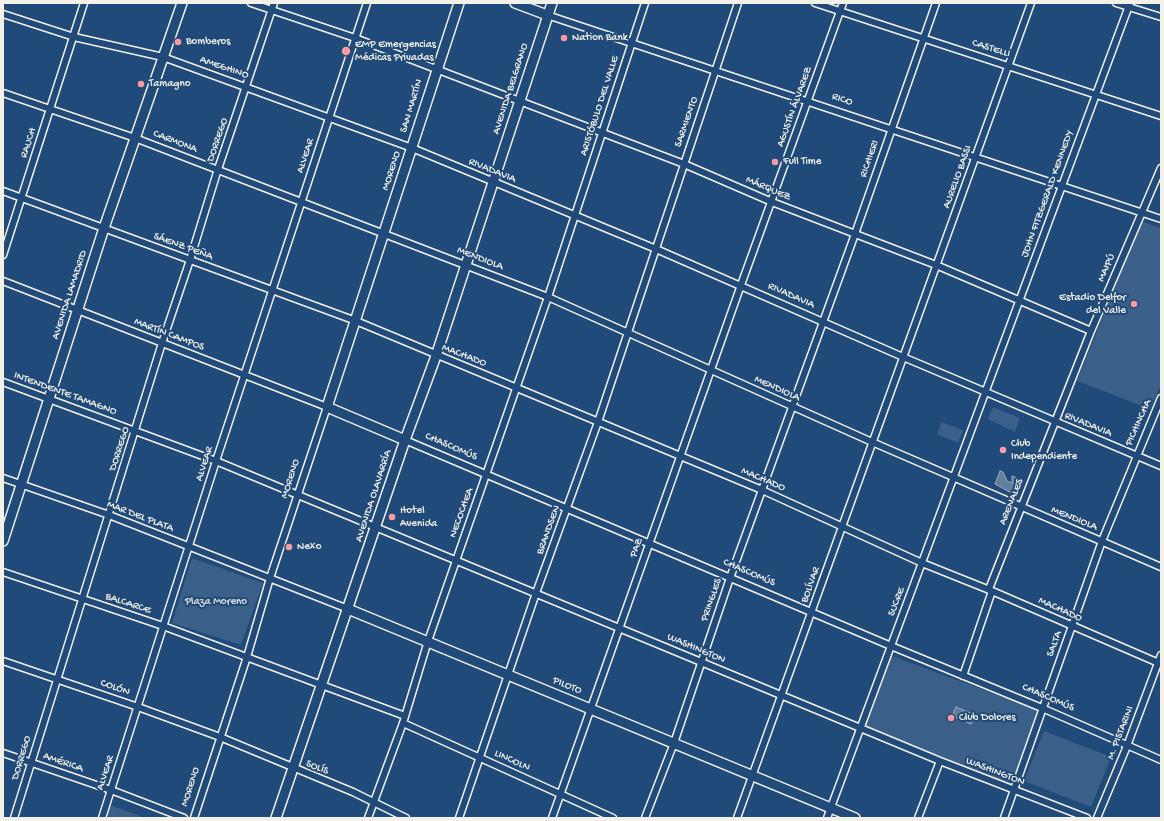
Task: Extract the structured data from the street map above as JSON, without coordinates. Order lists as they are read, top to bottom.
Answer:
{
  "streets": {
    "main road": [
      "AVENIDA BELGRANO",
      "RICO",
      "SAN MARTÍN",
      "MORENO",
      "AVENIDA LAMADRID",
      "CHASCOMÚS",
      "AVENIDA OLAVARRÍA",
      "PILOTO"
    ],
    "street": [
      "CASTELLI",
      "AMEGHINO",
      "ARISTÓBULO DEL VALLE",
      "AGUSTÍN ÁLVAREZ",
      "SARMIENTO",
      "DORREGO",
      "CARMONA",
      "RAUCH",
      "ALVEAR",
      "RICHIERI",
      "RIVADAVIA",
      "AURELIO BASSI",
      "MÁRQUEZ",
      "JOHN FITZGERALD KENNEDY",
      "SÁENZ PEÑA",
      "MENDIOLA",
      "MAIPÚ",
      "MARTÍN CAMPOS",
      "MACHADO",
      "INTENDENTE TAMAGNO",
      "PICHINCHA",
      "ARENALES",
      "NECOCHEA",
      "MAR DEL PLATA",
      "BRANDSEN",
      "PAZ",
      "BOLÍVAR",
      "PRINGLES",
      "SUCRE",
      "BALCARCE",
      "SALTA",
      "WASHINGTON",
      "COLÓN",
      "M. PISTARINI",
      "LINCOLN",
      "AMÉRICA",
      "SOLÍS"
    ]
  },
  "crossings": [
    ["CASTELLI", "AGUSTÍN ÁLVAREZ"],
    ["CASTELLI", "RICHIERI"],
    ["CASTELLI", "AURELIO BASSI"],
    ["CASTELLI", "JOHN FITZGERALD KENNEDY"],
    ["AMEGHINO", "SAN MARTÍN"],
    ["AMEGHINO", "DORREGO"],
    ["AMEGHINO", "RAUCH"],
    ["AMEGHINO", "ALVEAR"],
    ["AMEGHINO", "MORENO"],
    ["AMEGHINO", "RIVADAVIA"],
    ["AMEGHINO", "AVENIDA LAMADRID"],
    ["AVENIDA BELGRANO", "RICO"],
    ["AVENIDA BELGRANO", "RIVADAVIA"],
    ["AVENIDA BELGRANO", "MÁRQUEZ"],
    ["AVENIDA BELGRANO", "AVENIDA OLAVARRÍA"],
    ["RICO", "ARISTÓBULO DEL VALLE"],
    ["RICO", "AGUSTÍN ÁLVAREZ"],
    ["RICO", "SARMIENTO"],
    ["RICO", "RICHIERI"],
    ["RICO", "AURELIO BASSI"],
    ["RICO", "JOHN FITZGERALD KENNEDY"],
    ["RICO", "MAIPÚ"],
    ["SAN MARTÍN", "MORENO"],
    ["SAN MARTÍN", "RIVADAVIA"],
    ["SAN MARTÍN", "MÁRQUEZ"],
    ["ARISTÓBULO DEL VALLE", "RIVADAVIA"],
    ["ARISTÓBULO DEL VALLE", "MÁRQUEZ"],
    ["ARISTÓBULO DEL VALLE", "NECOCHEA"],
    ["AGUSTÍN ÁLVAREZ", "RIVADAVIA"],
    ["AGUSTÍN ÁLVAREZ", "MÁRQUEZ"],
    ["AGUSTÍN ÁLVAREZ", "PAZ"],
    ["SARMIENTO", "RIVADAVIA"],
    ["SARMIENTO", "MÁRQUEZ"],
    ["SARMIENTO", "BRANDSEN"],
    ["DORREGO", "CARMONA"],
    ["DORREGO", "MÁRQUEZ"],
    ["DORREGO", "SÁENZ PEÑA"],
    ["DORREGO", "MARTÍN CAMPOS"],
    ["DORREGO", "INTENDENTE TAMAGNO"],
    ["DORREGO", "MAR DEL PLATA"],
    ["DORREGO", "BALCARCE"],
    ["DORREGO", "COLÓN"],
    ["DORREGO", "AMÉRICA"],
    ["CARMONA", "RAUCH"],
    ["CARMONA", "ALVEAR"],
    ["CARMONA", "MORENO"],
    ["CARMONA", "MENDIOLA"],
    ["CARMONA", "AVENIDA LAMADRID"],
    ["RAUCH", "SÁENZ PEÑA"],
    ["ALVEAR", "MÁRQUEZ"],
    ["ALVEAR", "SÁENZ PEÑA"],
    ["ALVEAR", "MARTÍN CAMPOS"],
    ["ALVEAR", "INTENDENTE TAMAGNO"],
    ["ALVEAR", "MAR DEL PLATA"],
    ["ALVEAR", "BALCARCE"],
    ["ALVEAR", "COLÓN"],
    ["ALVEAR", "AMÉRICA"],
    ["RICHIERI", "RIVADAVIA"],
    ["RICHIERI", "MÁRQUEZ"],
    ["RICHIERI", "PRINGLES"],
    ["MORENO", "RIVADAVIA"],
    ["MORENO", "SÁENZ PEÑA"],
    ["MORENO", "MENDIOLA"],
    ["MORENO", "MARTÍN CAMPOS"],
    ["MORENO", "MACHADO"],
    ["MORENO", "INTENDENTE TAMAGNO"],
    ["MORENO", "CHASCOMÚS"],
    ["MORENO", "MAR DEL PLATA"],
    ["MORENO", "BALCARCE"],
    ["MORENO", "WASHINGTON"],
    ["MORENO", "PILOTO"],
    ["MORENO", "COLÓN"],
    ["MORENO", "SOLÍS"],
    ["RIVADAVIA", "AURELIO BASSI"],
    ["RIVADAVIA", "JOHN FITZGERALD KENNEDY"],
    ["RIVADAVIA", "MAIPÚ"],
    ["RIVADAVIA", "PICHINCHA"],
    ["RIVADAVIA", "AVENIDA OLAVARRÍA"],
    ["RIVADAVIA", "ARENALES"],
    ["RIVADAVIA", "NECOCHEA"],
    ["RIVADAVIA", "BRANDSEN"],
    ["RIVADAVIA", "PAZ"],
    ["RIVADAVIA", "BOLÍVAR"],
    ["RIVADAVIA", "PRINGLES"],
    ["RIVADAVIA", "SUCRE"],
    ["RIVADAVIA", "SALTA"],
    ["AURELIO BASSI", "MÁRQUEZ"],
    ["AURELIO BASSI", "BOLÍVAR"],
    ["MÁRQUEZ", "JOHN FITZGERALD KENNEDY"],
    ["MÁRQUEZ", "MAIPÚ"],
    ["JOHN FITZGERALD KENNEDY", "SUCRE"],
    ["SÁENZ PEÑA", "AVENIDA LAMADRID"],
    ["SÁENZ PEÑA", "MACHADO"],
    ["MENDIOLA", "AVENIDA OLAVARRÍA"],
    ["MENDIOLA", "ARENALES"],
    ["MENDIOLA", "NECOCHEA"],
    ["MENDIOLA", "BRANDSEN"],
    ["MENDIOLA", "PAZ"],
    ["MENDIOLA", "BOLÍVAR"],
    ["MENDIOLA", "PRINGLES"],
    ["MENDIOLA", "SUCRE"],
    ["MENDIOLA", "SALTA"],
    ["MAIPÚ", "ARENALES"],
    ["AVENIDA LAMADRID", "MARTÍN CAMPOS"],
    ["AVENIDA LAMADRID", "INTENDENTE TAMAGNO"],
    ["AVENIDA LAMADRID", "MAR DEL PLATA"],
    ["MARTÍN CAMPOS", "CHASCOMÚS"],
    ["MACHADO", "AVENIDA OLAVARRÍA"],
    ["MACHADO", "ARENALES"],
    ["MACHADO", "NECOCHEA"],
    ["MACHADO", "BRANDSEN"],
    ["MACHADO", "PAZ"],
    ["MACHADO", "BOLÍVAR"],
    ["MACHADO", "PRINGLES"],
    ["MACHADO", "SUCRE"],
    ["MACHADO", "SALTA"],
    ["MACHADO", "M. PISTARINI"],
    ["INTENDENTE TAMAGNO", "WASHINGTON"],
    ["PICHINCHA", "SALTA"],
    ["CHASCOMÚS", "AVENIDA OLAVARRÍA"],
    ["CHASCOMÚS", "ARENALES"],
    ["CHASCOMÚS", "NECOCHEA"],
    ["CHASCOMÚS", "BRANDSEN"],
    ["CHASCOMÚS", "PAZ"],
    ["CHASCOMÚS", "BOLÍVAR"],
    ["CHASCOMÚS", "PRINGLES"],
    ["CHASCOMÚS", "SUCRE"],
    ["CHASCOMÚS", "SALTA"],
    ["CHASCOMÚS", "M. PISTARINI"],
    ["AVENIDA OLAVARRÍA", "WASHINGTON"],
    ["AVENIDA OLAVARRÍA", "PILOTO"],
    ["AVENIDA OLAVARRÍA", "SOLÍS"],
    ["NECOCHEA", "WASHINGTON"],
    ["NECOCHEA", "PILOTO"],
    ["NECOCHEA", "LINCOLN"],
    ["NECOCHEA", "SOLÍS"],
    ["MAR DEL PLATA", "PILOTO"],
    ["BRANDSEN", "WASHINGTON"],
    ["BRANDSEN", "PILOTO"],
    ["BRANDSEN", "LINCOLN"],
    ["PAZ", "WASHINGTON"],
    ["PAZ", "PILOTO"],
    ["PAZ", "LINCOLN"],
    ["BOLÍVAR", "WASHINGTON"],
    ["BOLÍVAR", "PILOTO"],
    ["PRINGLES", "WASHINGTON"],
    ["PRINGLES", "PILOTO"],
    ["SUCRE", "WASHINGTON"],
    ["SUCRE", "PILOTO"],
    ["SALTA", "WASHINGTON"],
    ["COLÓN", "SOLÍS"]
  ],
  "parks": ["Plaza Moreno"],
  "places": [
    "Nation Bank",
    "Bomberos",
    "EMP Emergencias Médicas Privadas",
    "Tamagno",
    "Full Time",
    "Estadio Delfor del Valle",
    "Club Independiente",
    "Hotel Avenida",
    "Nexo",
    "Club Dolores"
  ]
}
